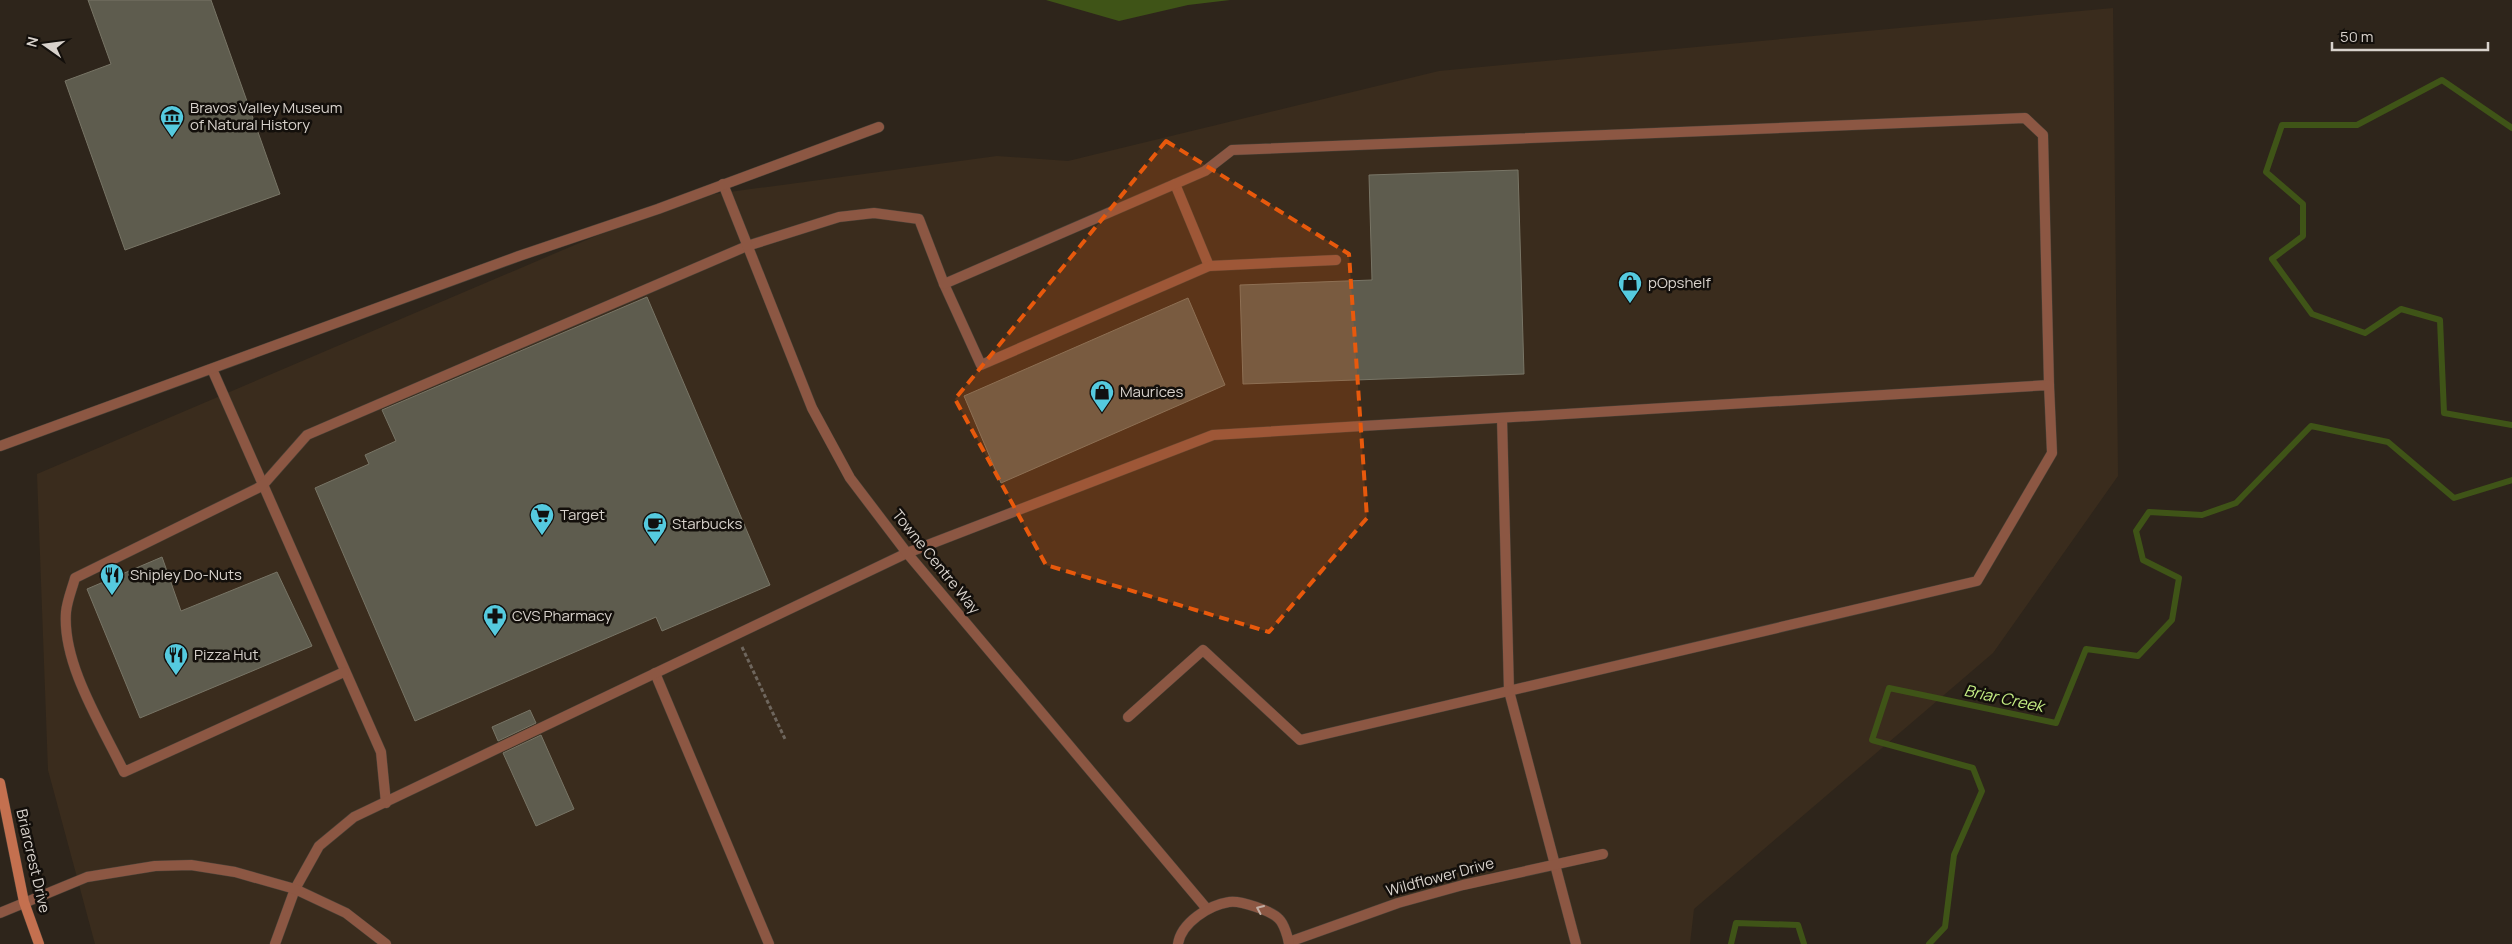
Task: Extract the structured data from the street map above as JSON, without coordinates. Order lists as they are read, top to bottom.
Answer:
{
  "streets": {
    "main road": ["Briarcrest Drive"],
    "street": ["Towne Centre Way", "Wildflower Drive"]
  },
  "water": ["Briar Creek"],
  "places": {
    "museum": ["Bravos Valley Museum of Natural History"],
    "shop": ["pOpshelf", "Maurices"],
    "supermarket": ["Target"],
    "cafe": ["Starbucks"],
    "restaurant": ["Shipley Do-Nuts", "Pizza Hut"],
    "pharmacy": ["CVS Pharmacy"]
  },
  "scale_bar": "50 m",
  "north": "left"
}
